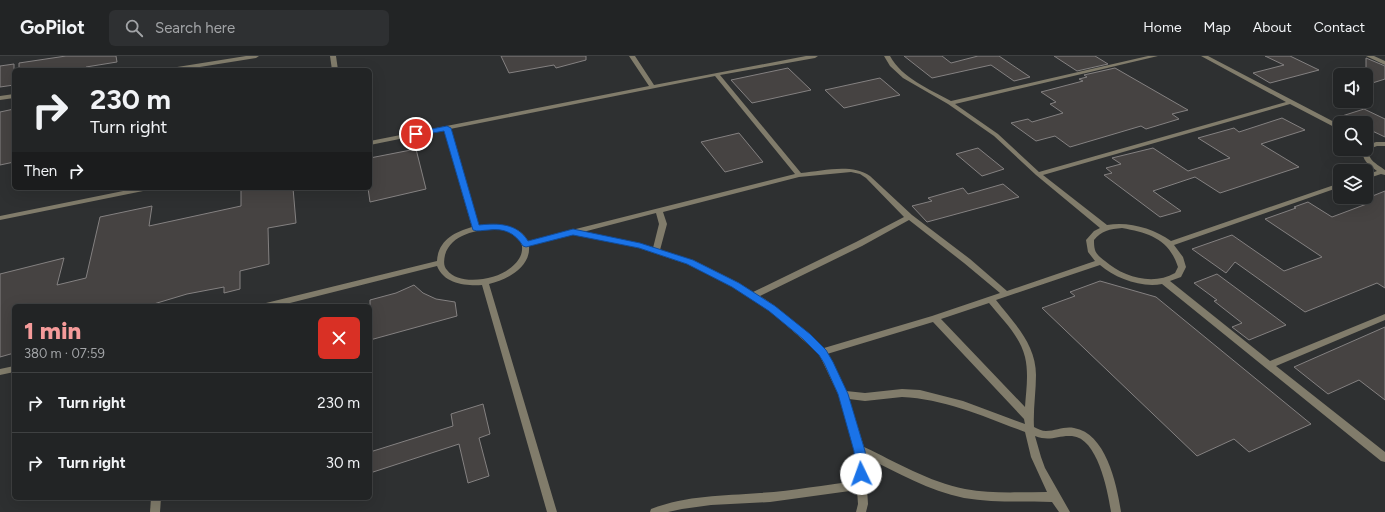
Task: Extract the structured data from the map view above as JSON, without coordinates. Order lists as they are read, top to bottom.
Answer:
{
  "page": {
    "header": "GoPilot",
    "search": "Search here",
    "nav": [
      "Home",
      "Map",
      "About",
      "Contact"
    ],
    "turn": ["230 m", "Turn right"],
    "then": "Then",
    "heading": ["1 min", "380 m · 07:59"],
    "list": [
      {
        "name": "Turn right",
        "value": "230 m"
      },
      {
        "name": "Turn right",
        "value": "30 m"
      }
    ]
  }
}
